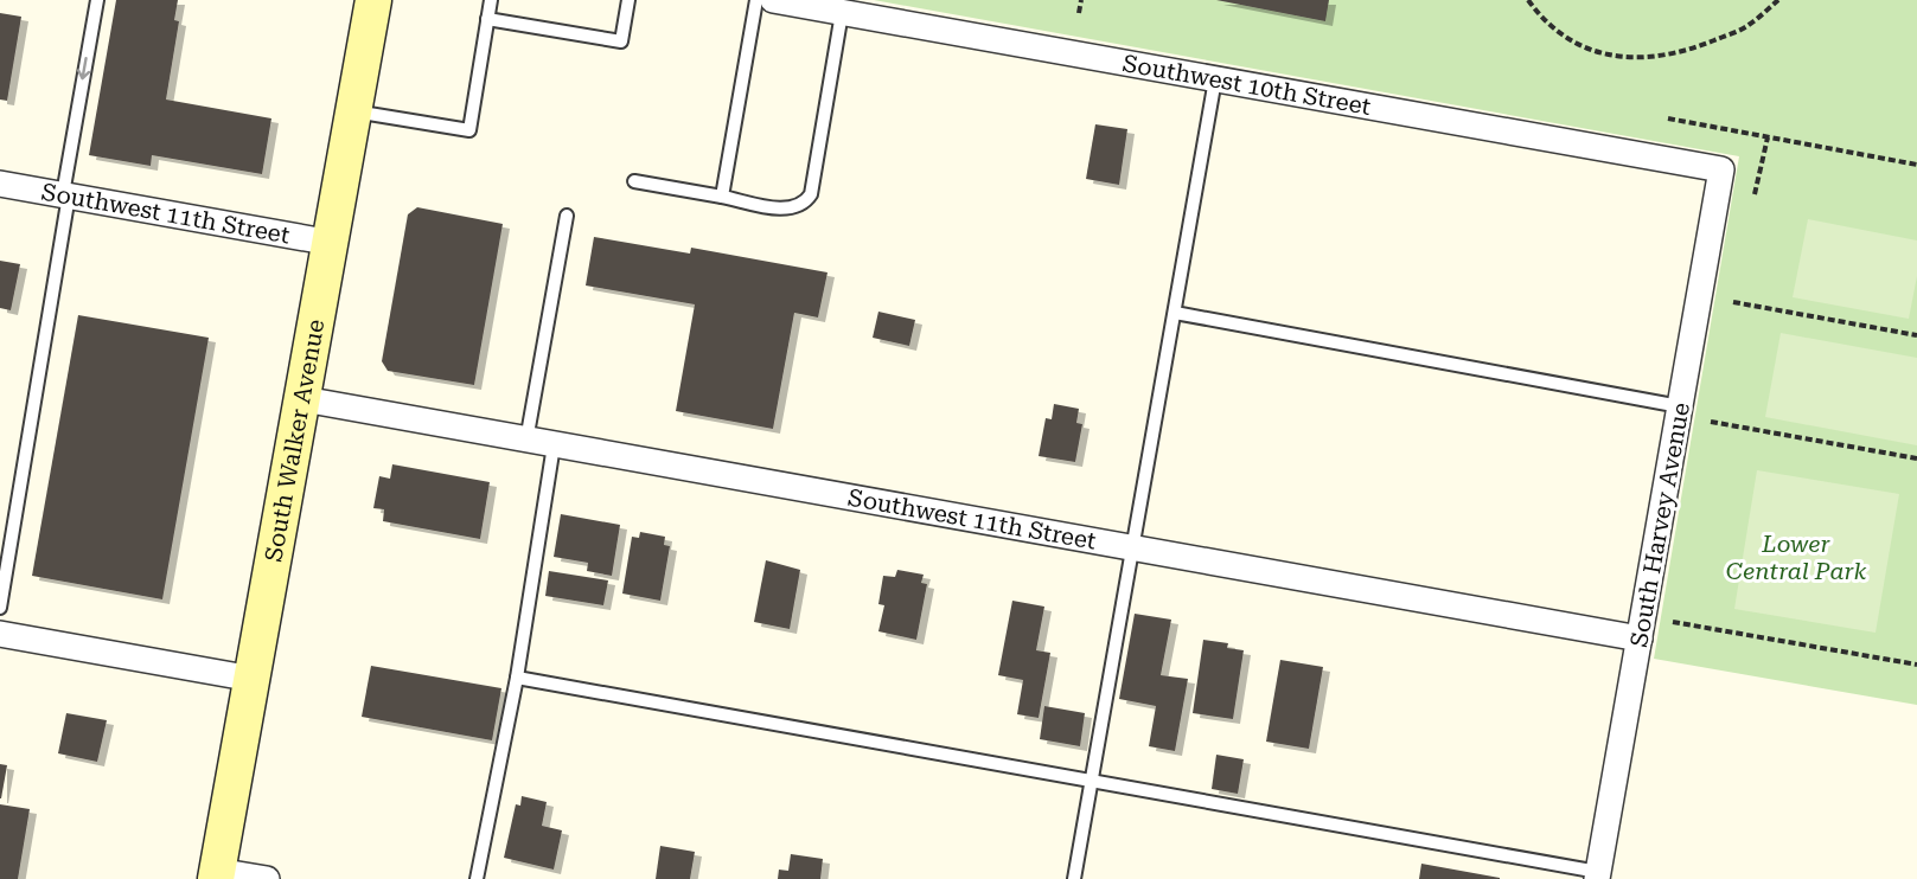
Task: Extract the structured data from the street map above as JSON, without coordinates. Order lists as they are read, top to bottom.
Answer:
{
  "streets": {
    "main road": ["South Walker Avenue"],
    "street": ["Southwest 10th Street", "Southwest 11th Street", "South Harvey Avenue"]
  },
  "crossings": [
    ["Southwest 10th Street", "South Harvey Avenue"],
    ["Southwest 11th Street", "South Walker Avenue"],
    ["Southwest 11th Street", "South Harvey Avenue"]
  ],
  "parks": ["Lower Central Park"]
}
